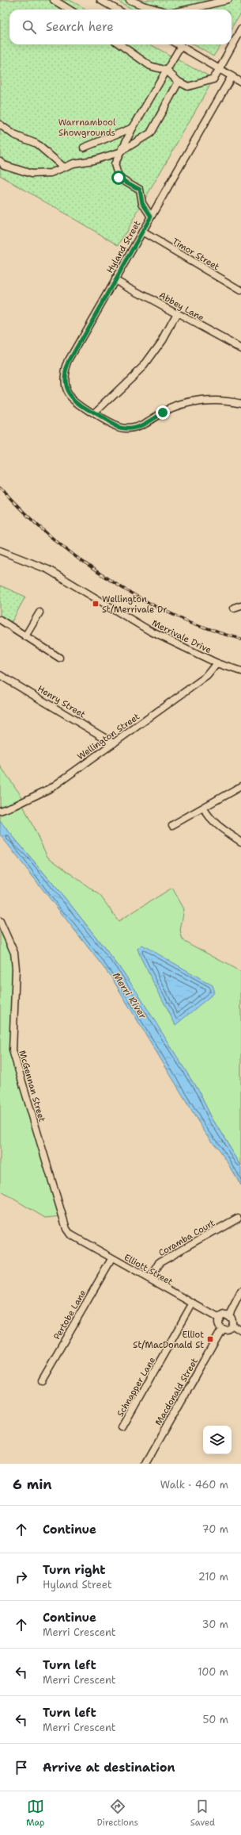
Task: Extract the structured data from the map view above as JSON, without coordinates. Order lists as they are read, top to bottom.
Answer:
{
  "streets": {
    "street": [
      "Hyland Street",
      "Timor Street",
      "Abbey Lane",
      "Merrivale Drive",
      "Henry Street",
      "Wellington Street",
      "McGennan Street",
      "Coramba Court",
      "Elliott Street",
      "Pertobe Lane",
      "Schnapper Lane",
      "Macdonald Street"
    ]
  },
  "crossings": [
    ["Hyland Street", "Timor Street"],
    ["Hyland Street", "Abbey Lane"],
    ["Merrivale Drive", "Wellington Street"],
    ["Henry Street", "Wellington Street"],
    ["McGennan Street", "Elliott Street"],
    ["Coramba Court", "Elliott Street"],
    ["Elliott Street", "Pertobe Lane"],
    ["Elliott Street", "Schnapper Lane"],
    ["Elliott Street", "Macdonald Street"]
  ],
  "water": ["Merri River"],
  "parks": ["Warrnambool Showgrounds"],
  "places": {
    "transit": ["Wellington St/Merrivale Dr", "Elliot St/MacDonald St"]
  },
  "page": {
    "search": "Search here",
    "heading": ["6 min", "Walk · 460 m"],
    "list": [
      ["Continue", "70 m"],
      ["Turn right", "Hyland Street", "210 m"],
      ["Continue", "Merri Crescent", "30 m"],
      ["Turn left", "Merri Crescent", "100 m"],
      ["Turn left", "Merri Crescent", "50 m"],
      "Arrive at destination"
    ],
    "nav": ["Map", "Directions", "Saved"]
  }
}
